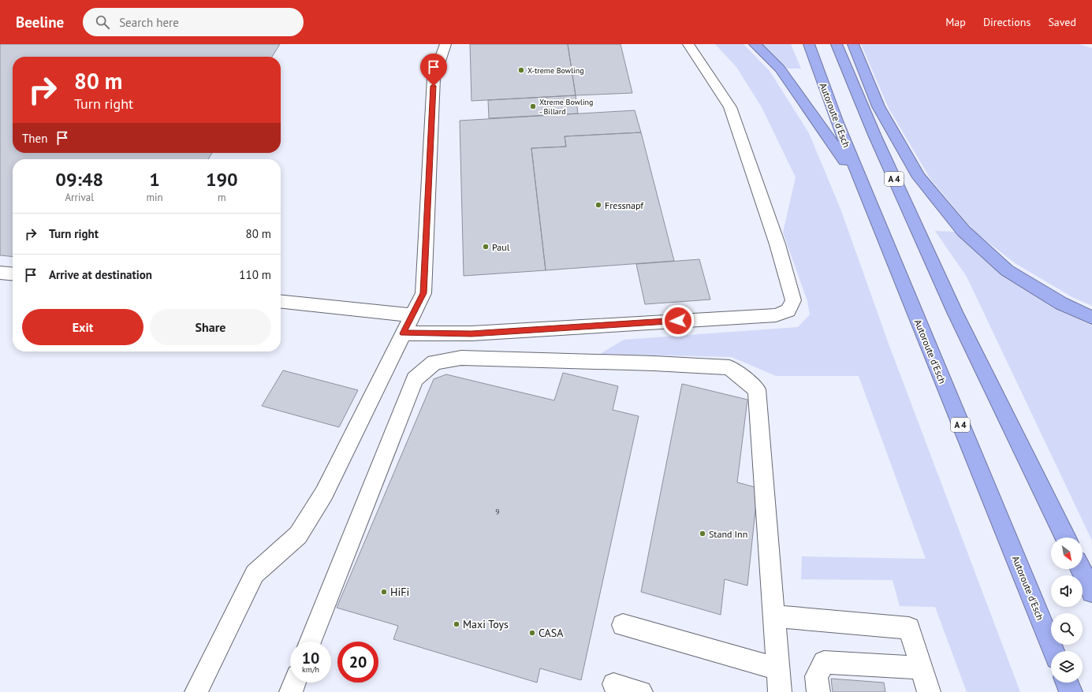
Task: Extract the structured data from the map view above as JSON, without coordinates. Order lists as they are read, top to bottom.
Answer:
{
  "streets": {
    "highway": ["Autoroute d'Esch", "A 4"]
  },
  "crossings": [
    ["Autoroute d'Esch", "A 4"]
  ],
  "places": [
    "X-treme Bowling",
    "Xtreme Bowling - Billard",
    "Fressnapf",
    "Paul",
    "Stand Inn",
    "HiFi",
    "Maxi Toys",
    "CASA"
  ],
  "house_numbers": ["9"],
  "north": "bottom right",
  "page": {
    "header": "Beeline",
    "search": "Search here",
    "nav": ["Map", "Directions", "Saved"],
    "turn": ["80 m", "Turn right"],
    "then": "Then",
    "eta": [
      "09:48",
      "Arrival",
      "1",
      "min",
      "190",
      "m"
    ],
    "list": [
      {
        "name": "Turn right",
        "value": "80 m"
      },
      {
        "name": "Arrive at destination",
        "value": "110 m"
      }
    ],
    "buttons": ["Exit", "Share"],
    "speed": "10 km/h",
    "limit": "20"
  }
}
